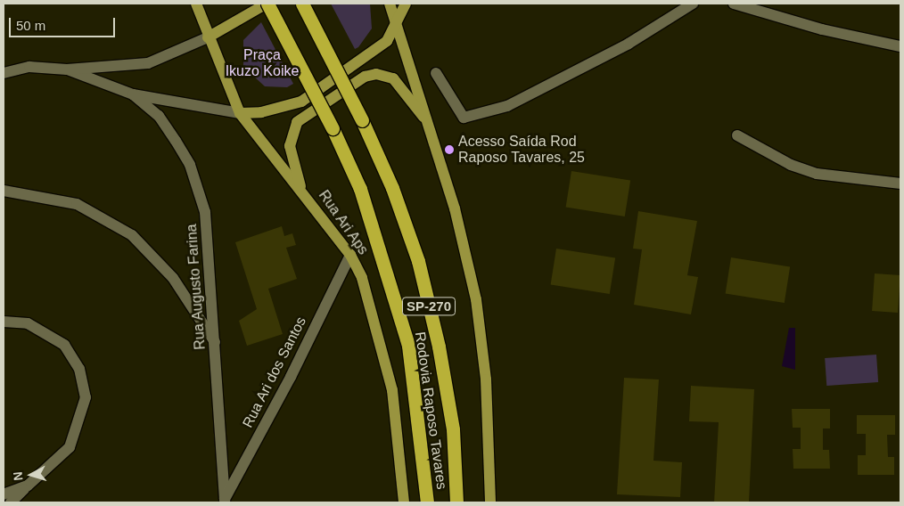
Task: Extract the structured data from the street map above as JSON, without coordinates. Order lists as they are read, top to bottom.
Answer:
{
  "streets": {
    "highway": ["SP-270", "Rodovia Raposo Tavares"],
    "main road": ["Rua Ari Aps"],
    "street": ["Rua Augusto Farina", "Rua Ari dos Santos"]
  },
  "crossings": [
    ["Rua Ari Aps", "Rua Augusto Farina"],
    ["Rua Ari Aps", "Rua Ari dos Santos"],
    ["Rua Augusto Farina", "Rua Ari dos Santos"]
  ],
  "parks": ["Praça Ikuzo Koike"],
  "places": ["Acesso Saída Rod Raposo Tavares, 25"],
  "scale_bar": "50 m",
  "north": "left"
}
